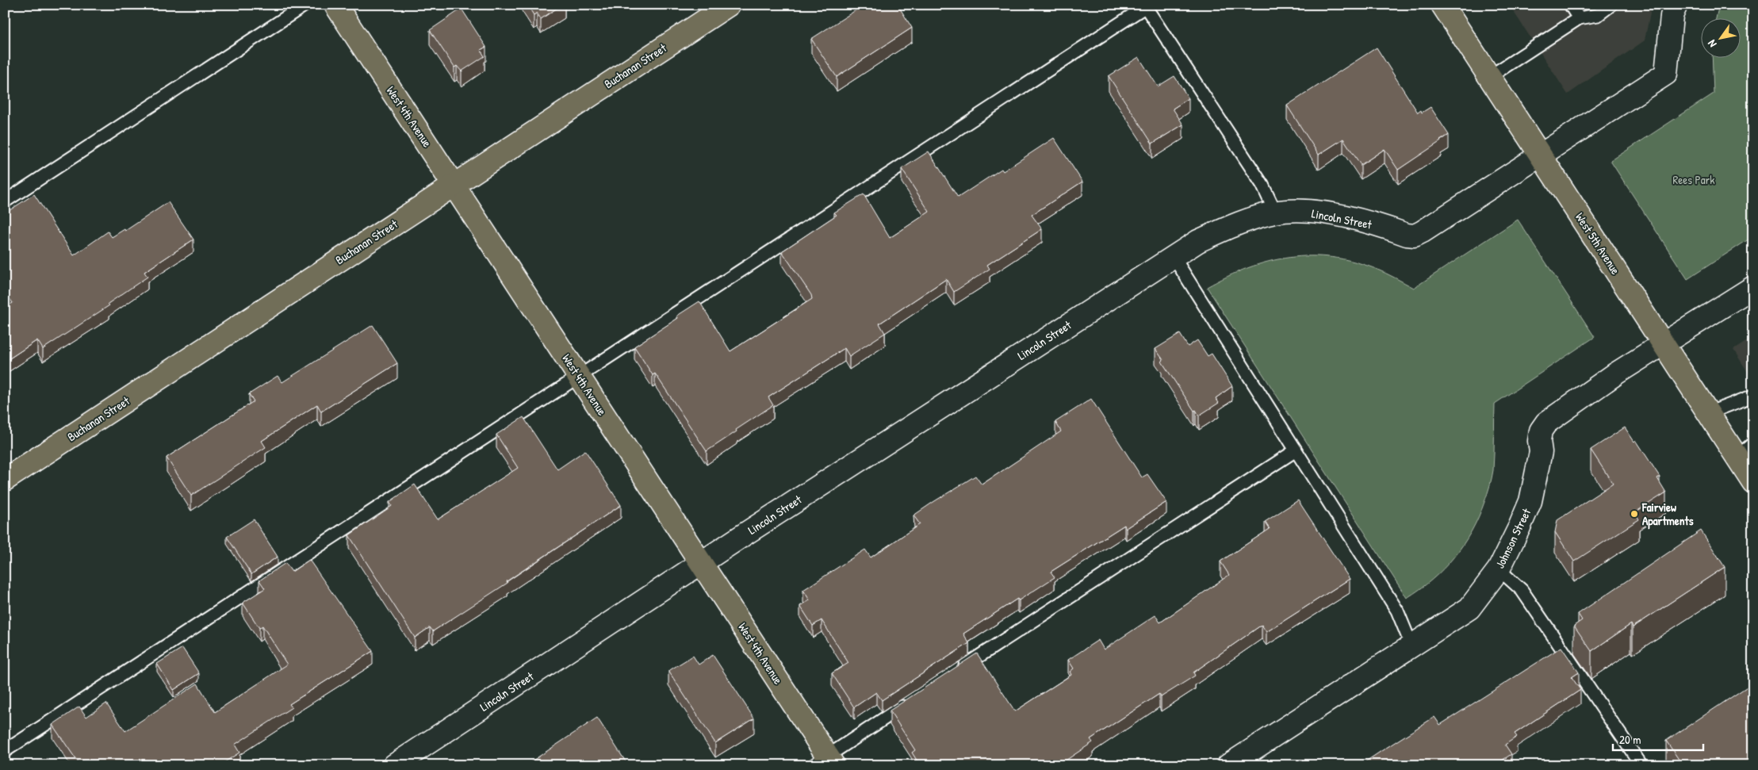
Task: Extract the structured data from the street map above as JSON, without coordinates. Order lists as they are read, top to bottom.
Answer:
{
  "streets": {
    "main road": ["Buchanan Street", "West 4th Avenue", "West 5th Avenue"],
    "street": ["Lincoln Street", "Johnson Street"]
  },
  "crossings": [
    ["Buchanan Street", "West 4th Avenue"],
    ["West 4th Avenue", "Lincoln Street"],
    ["Lincoln Street", "West 5th Avenue"],
    ["West 5th Avenue", "Johnson Street"]
  ],
  "parks": ["Rees Park"],
  "places": ["Fairview Apartments"],
  "scale_bar": "20 m",
  "north": "bottom left"
}
